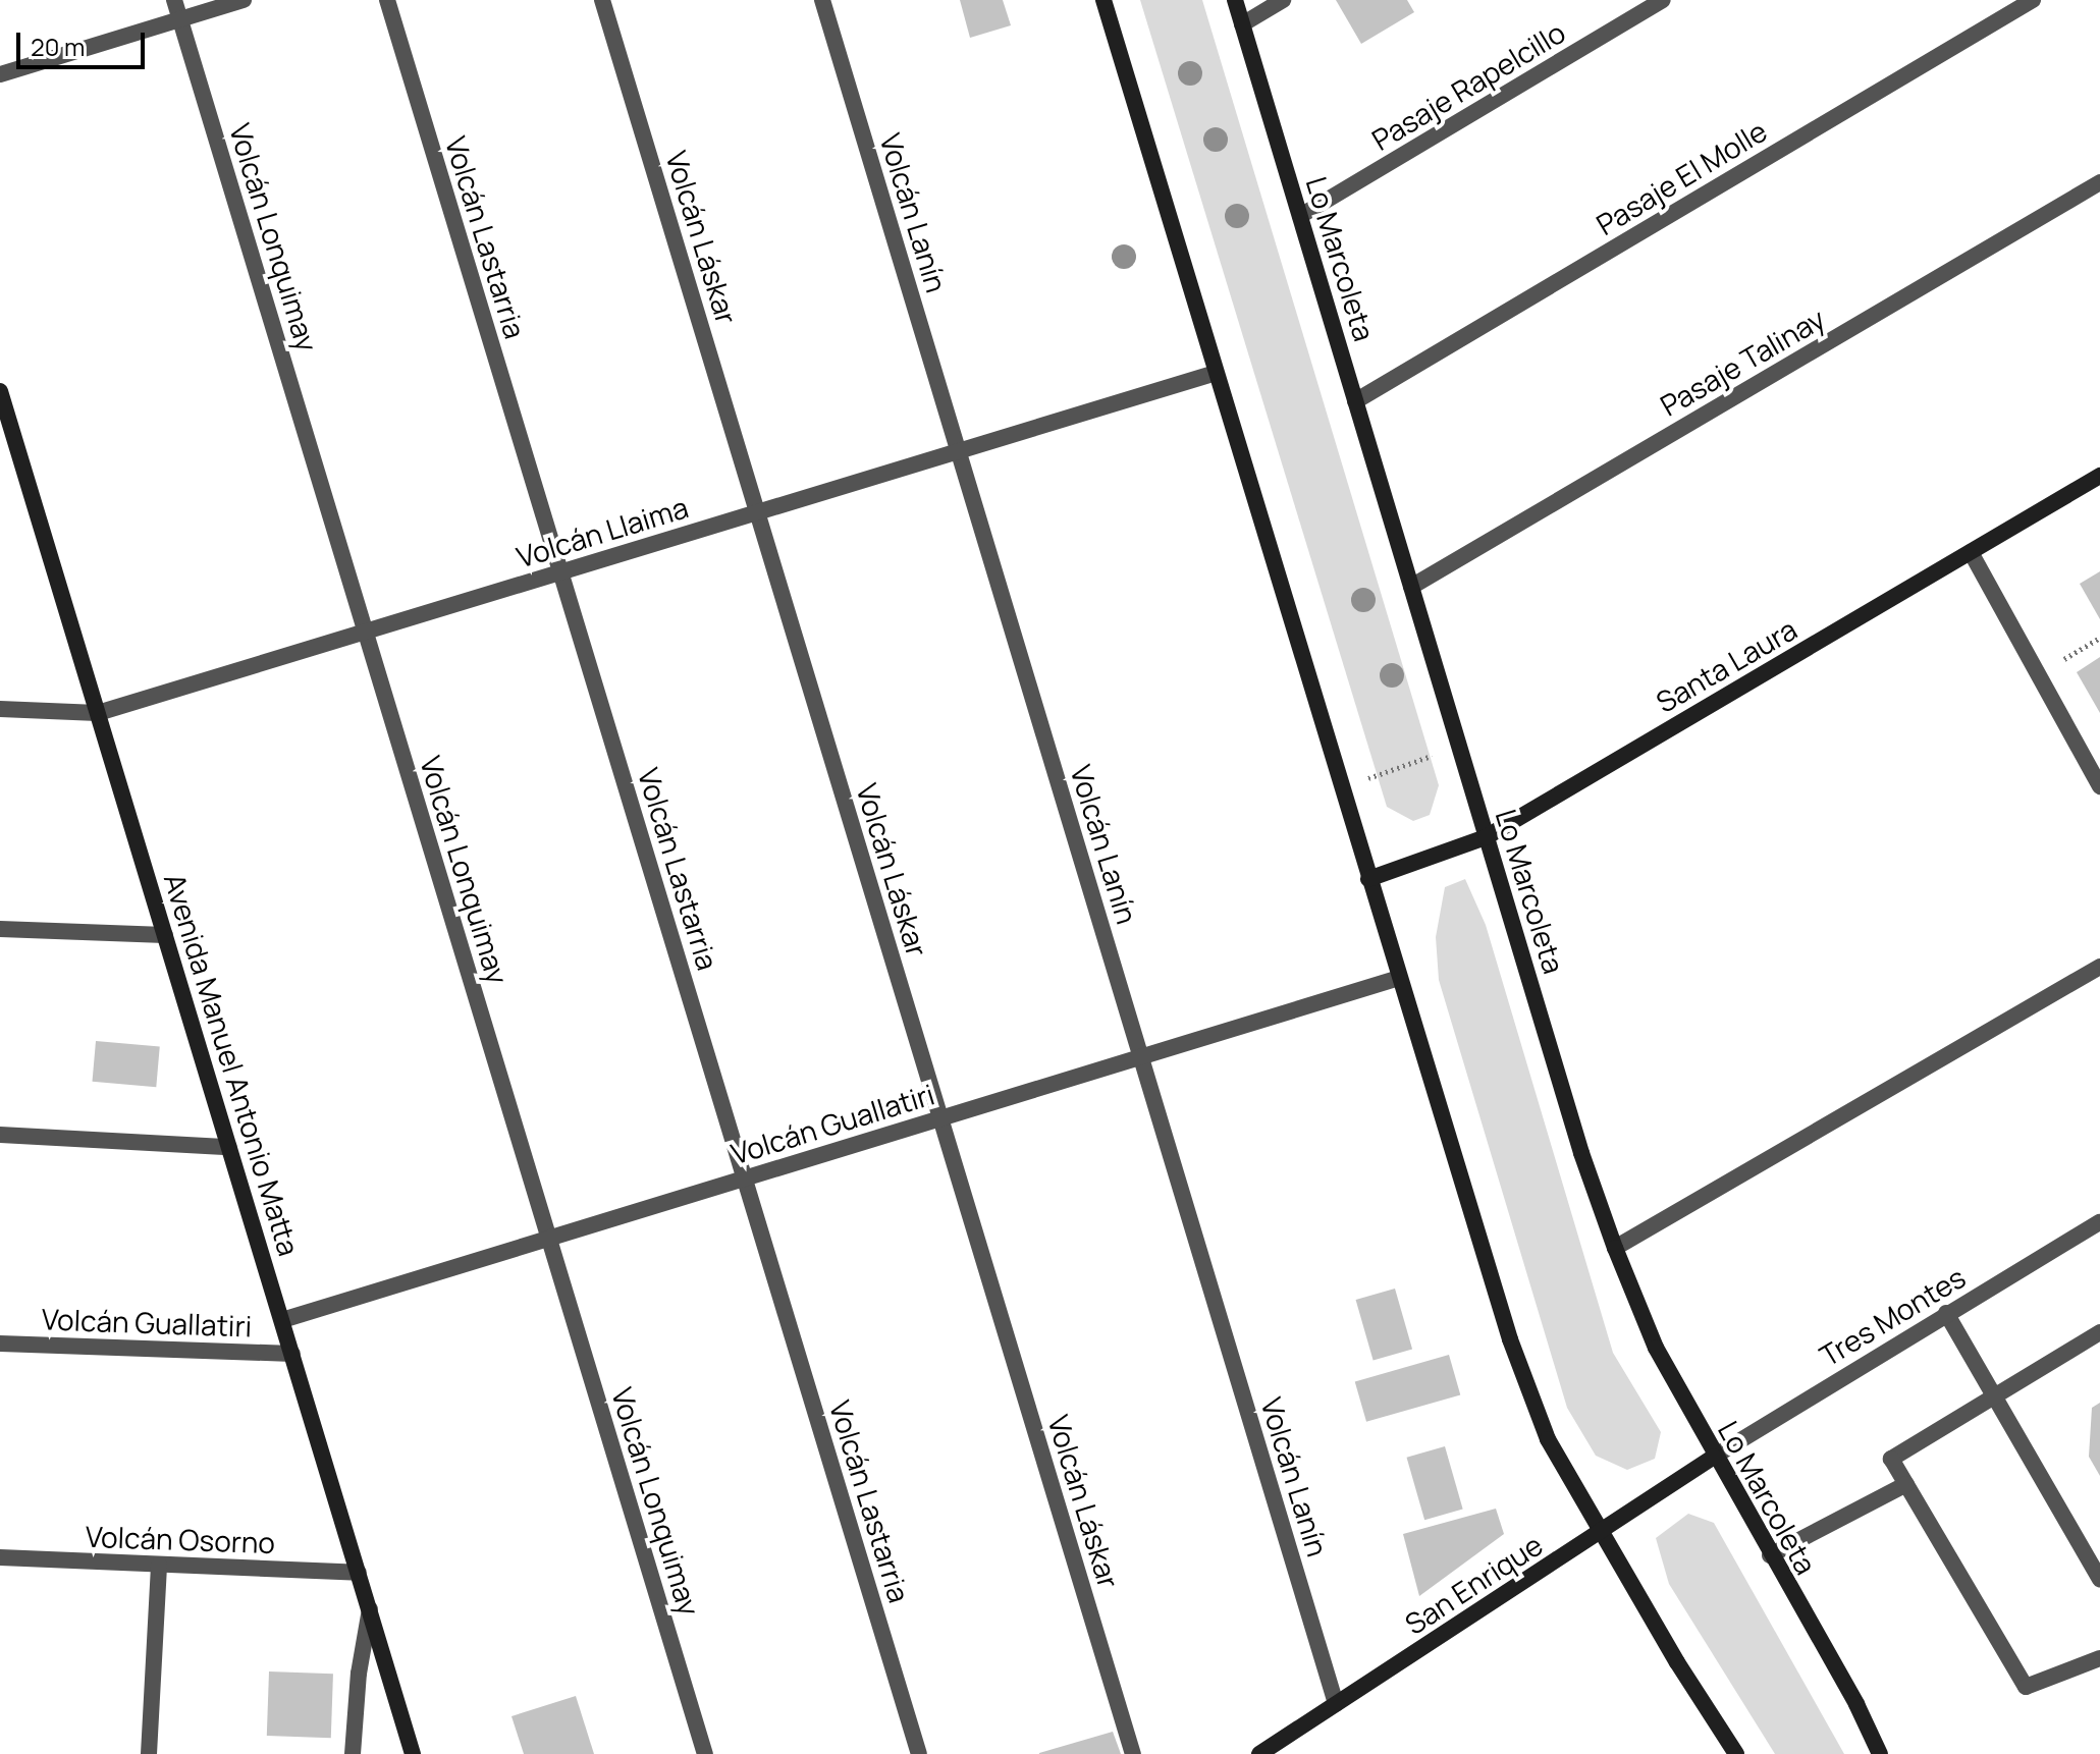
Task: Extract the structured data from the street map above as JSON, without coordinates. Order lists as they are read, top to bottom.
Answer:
{
  "streets": {
    "street": [
      "Pasaje Rapelcillo",
      "Pasaje El Molle",
      "Volcán Lanín",
      "Volcán Lonquimay",
      "Volcán Lastarria",
      "Volcán Láskar",
      "Lo Marcoleta",
      "Pasaje Talinay",
      "Volcán Llaima",
      "Santa Laura",
      "Avenida Manuel Antonio Matta",
      "Volcán Guallatiri",
      "Tres Montes",
      "Volcán Osorno",
      "San Enrique"
    ]
  },
  "crossings": [
    ["Pasaje Rapelcillo", "Lo Marcoleta"],
    ["Pasaje El Molle", "Lo Marcoleta"],
    ["Volcán Lanín", "Volcán Llaima"],
    ["Volcán Lanín", "Volcán Guallatiri"],
    ["Volcán Lanín", "San Enrique"],
    ["Volcán Lonquimay", "Volcán Llaima"],
    ["Volcán Lonquimay", "Volcán Guallatiri"],
    ["Volcán Lastarria", "Volcán Llaima"],
    ["Volcán Lastarria", "Volcán Guallatiri"],
    ["Volcán Láskar", "Volcán Llaima"],
    ["Volcán Láskar", "Volcán Guallatiri"],
    ["Lo Marcoleta", "Pasaje Talinay"],
    ["Lo Marcoleta", "Santa Laura"],
    ["Lo Marcoleta", "Tres Montes"],
    ["Lo Marcoleta", "San Enrique"],
    ["Volcán Llaima", "Avenida Manuel Antonio Matta"],
    ["Avenida Manuel Antonio Matta", "Volcán Guallatiri"],
    ["Avenida Manuel Antonio Matta", "Volcán Osorno"],
    ["Tres Montes", "San Enrique"]
  ],
  "scale_bar": "20 m"
}
